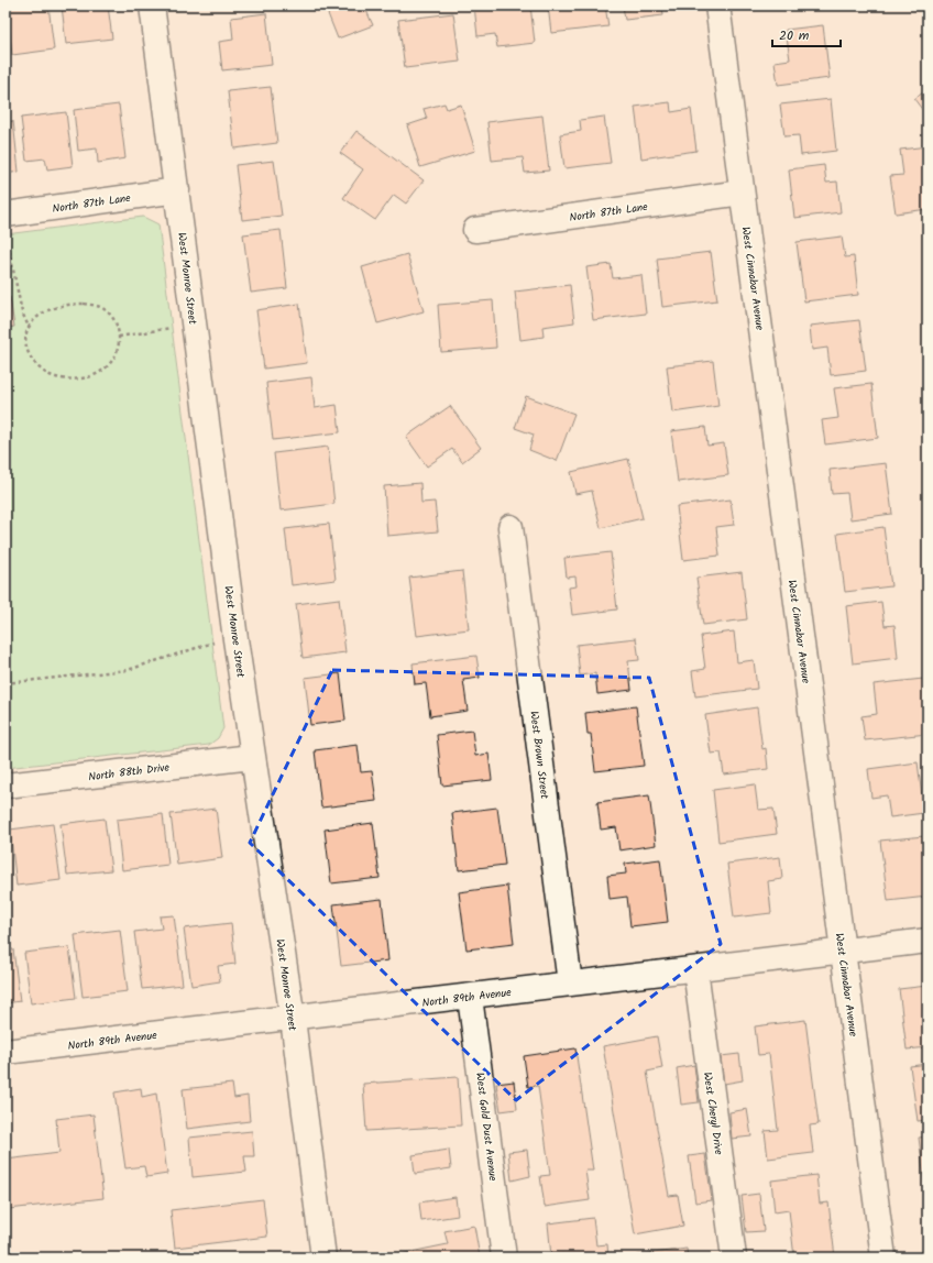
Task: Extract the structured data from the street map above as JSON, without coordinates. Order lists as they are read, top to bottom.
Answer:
{
  "streets": {
    "street": [
      "North 87th Lane",
      "West Monroe Street",
      "West Cinnabar Avenue",
      "West Brown Street",
      "North 88th Drive",
      "North 89th Avenue",
      "West Cheryl Drive",
      "West Gold Dust Avenue"
    ]
  },
  "crossings": [
    ["North 87th Lane", "West Monroe Street"],
    ["North 87th Lane", "West Cinnabar Avenue"],
    ["West Monroe Street", "North 88th Drive"],
    ["West Monroe Street", "North 89th Avenue"],
    ["West Cinnabar Avenue", "North 89th Avenue"],
    ["West Brown Street", "North 89th Avenue"],
    ["North 89th Avenue", "West Cheryl Drive"],
    ["North 89th Avenue", "West Gold Dust Avenue"]
  ],
  "scale_bar": "20 m"
}
